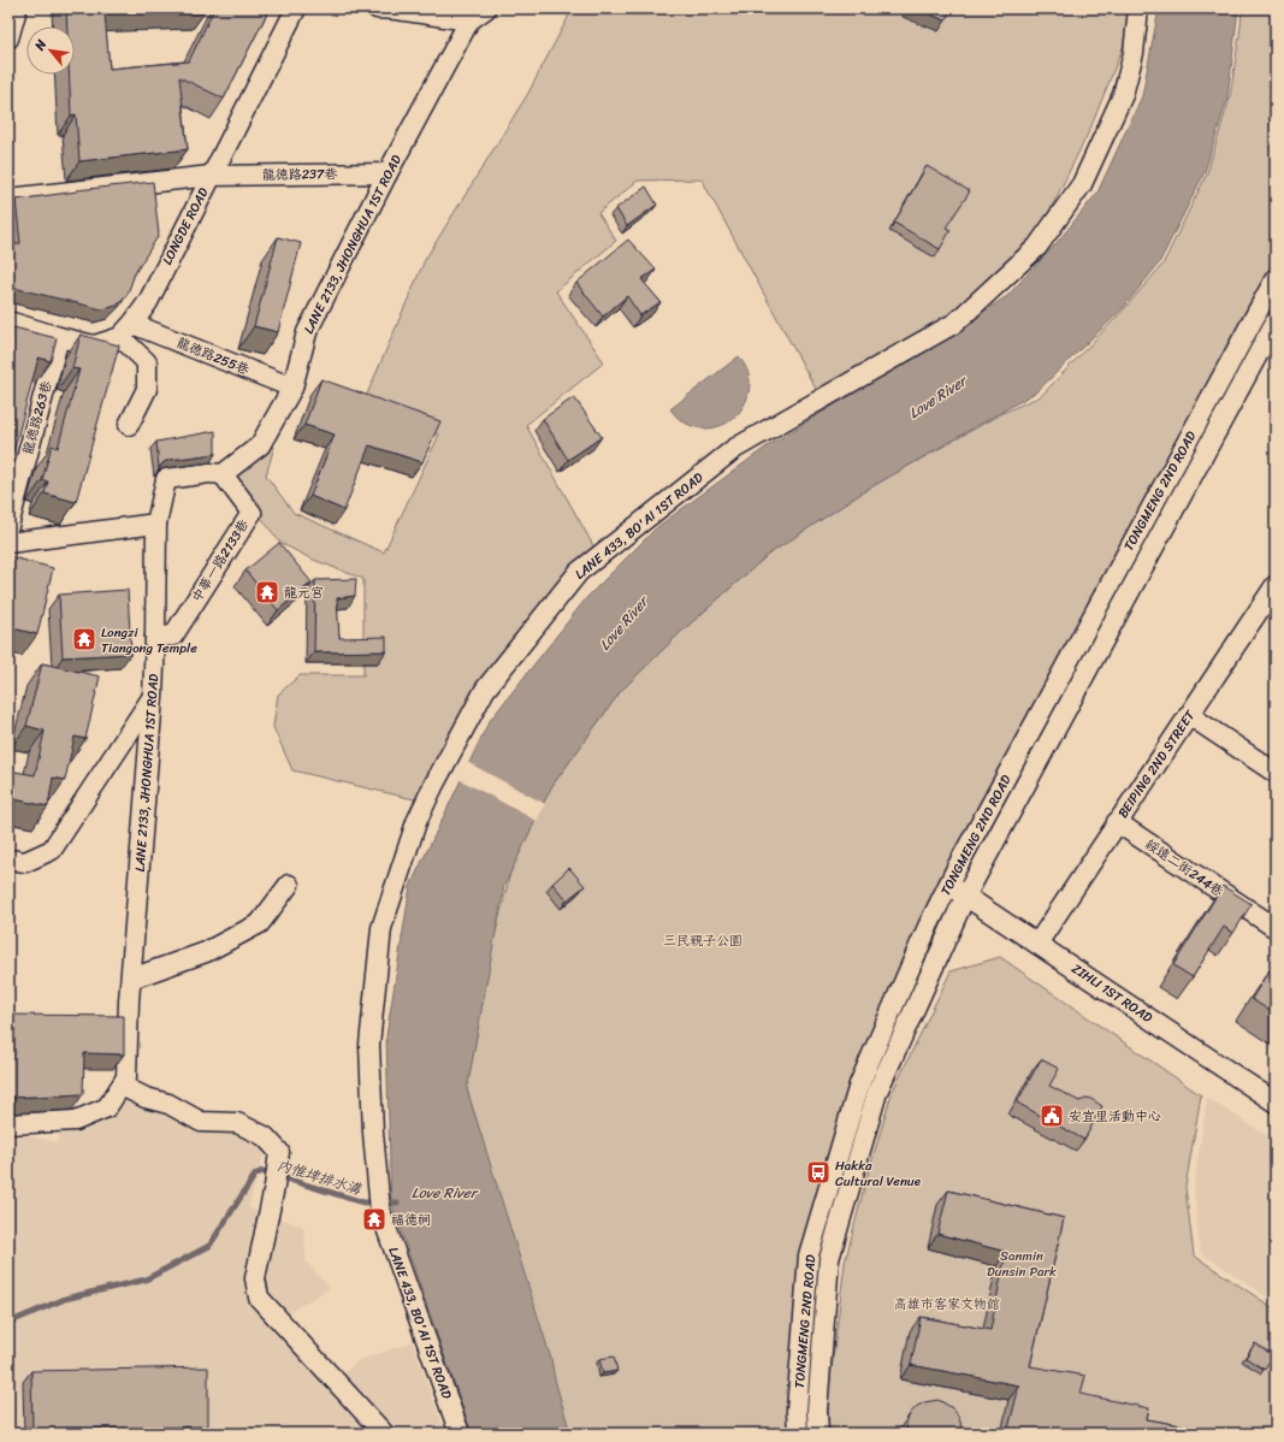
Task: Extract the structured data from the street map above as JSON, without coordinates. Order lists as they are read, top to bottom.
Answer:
{
  "streets": {
    "street": [
      "龍德路237巷",
      "LONGDE ROAD",
      "LANE 2133, JHONGHUA 1ST ROAD",
      "龍德路255巷",
      "龍德路263巷",
      "TONGMENG 2ND ROAD",
      "LANE 433, BO'AI 1ST ROAD",
      "中華一路2133巷",
      "BEIPING 2ND STREET",
      "綏遠二街244巷",
      "ZIHLI 1ST ROAD"
    ]
  },
  "crossings": [
    ["龍德路237巷", "LONGDE ROAD"],
    ["龍德路237巷", "LANE 2133, JHONGHUA 1ST ROAD"],
    ["LONGDE ROAD", "龍德路255巷"],
    ["LANE 2133, JHONGHUA 1ST ROAD", "龍德路255巷"],
    ["LANE 2133, JHONGHUA 1ST ROAD", "中華一路2133巷"],
    ["TONGMENG 2ND ROAD", "ZIHLI 1ST ROAD"],
    ["BEIPING 2ND STREET", "綏遠二街244巷"],
    ["BEIPING 2ND STREET", "ZIHLI 1ST ROAD"]
  ],
  "water": ["Love River", "內惟埤排水溝"],
  "parks": ["三民親子公園", "Sanmin Dunsin Park", "高雄市客家文物館"],
  "places": {
    "temple": ["龍元宮", "Longzi Tiangong Temple", "福德祠"],
    "public building": ["安宜里活動中心"],
    "bus stop": ["Hakka Cultural Venue"]
  },
  "north": "top left"
}
